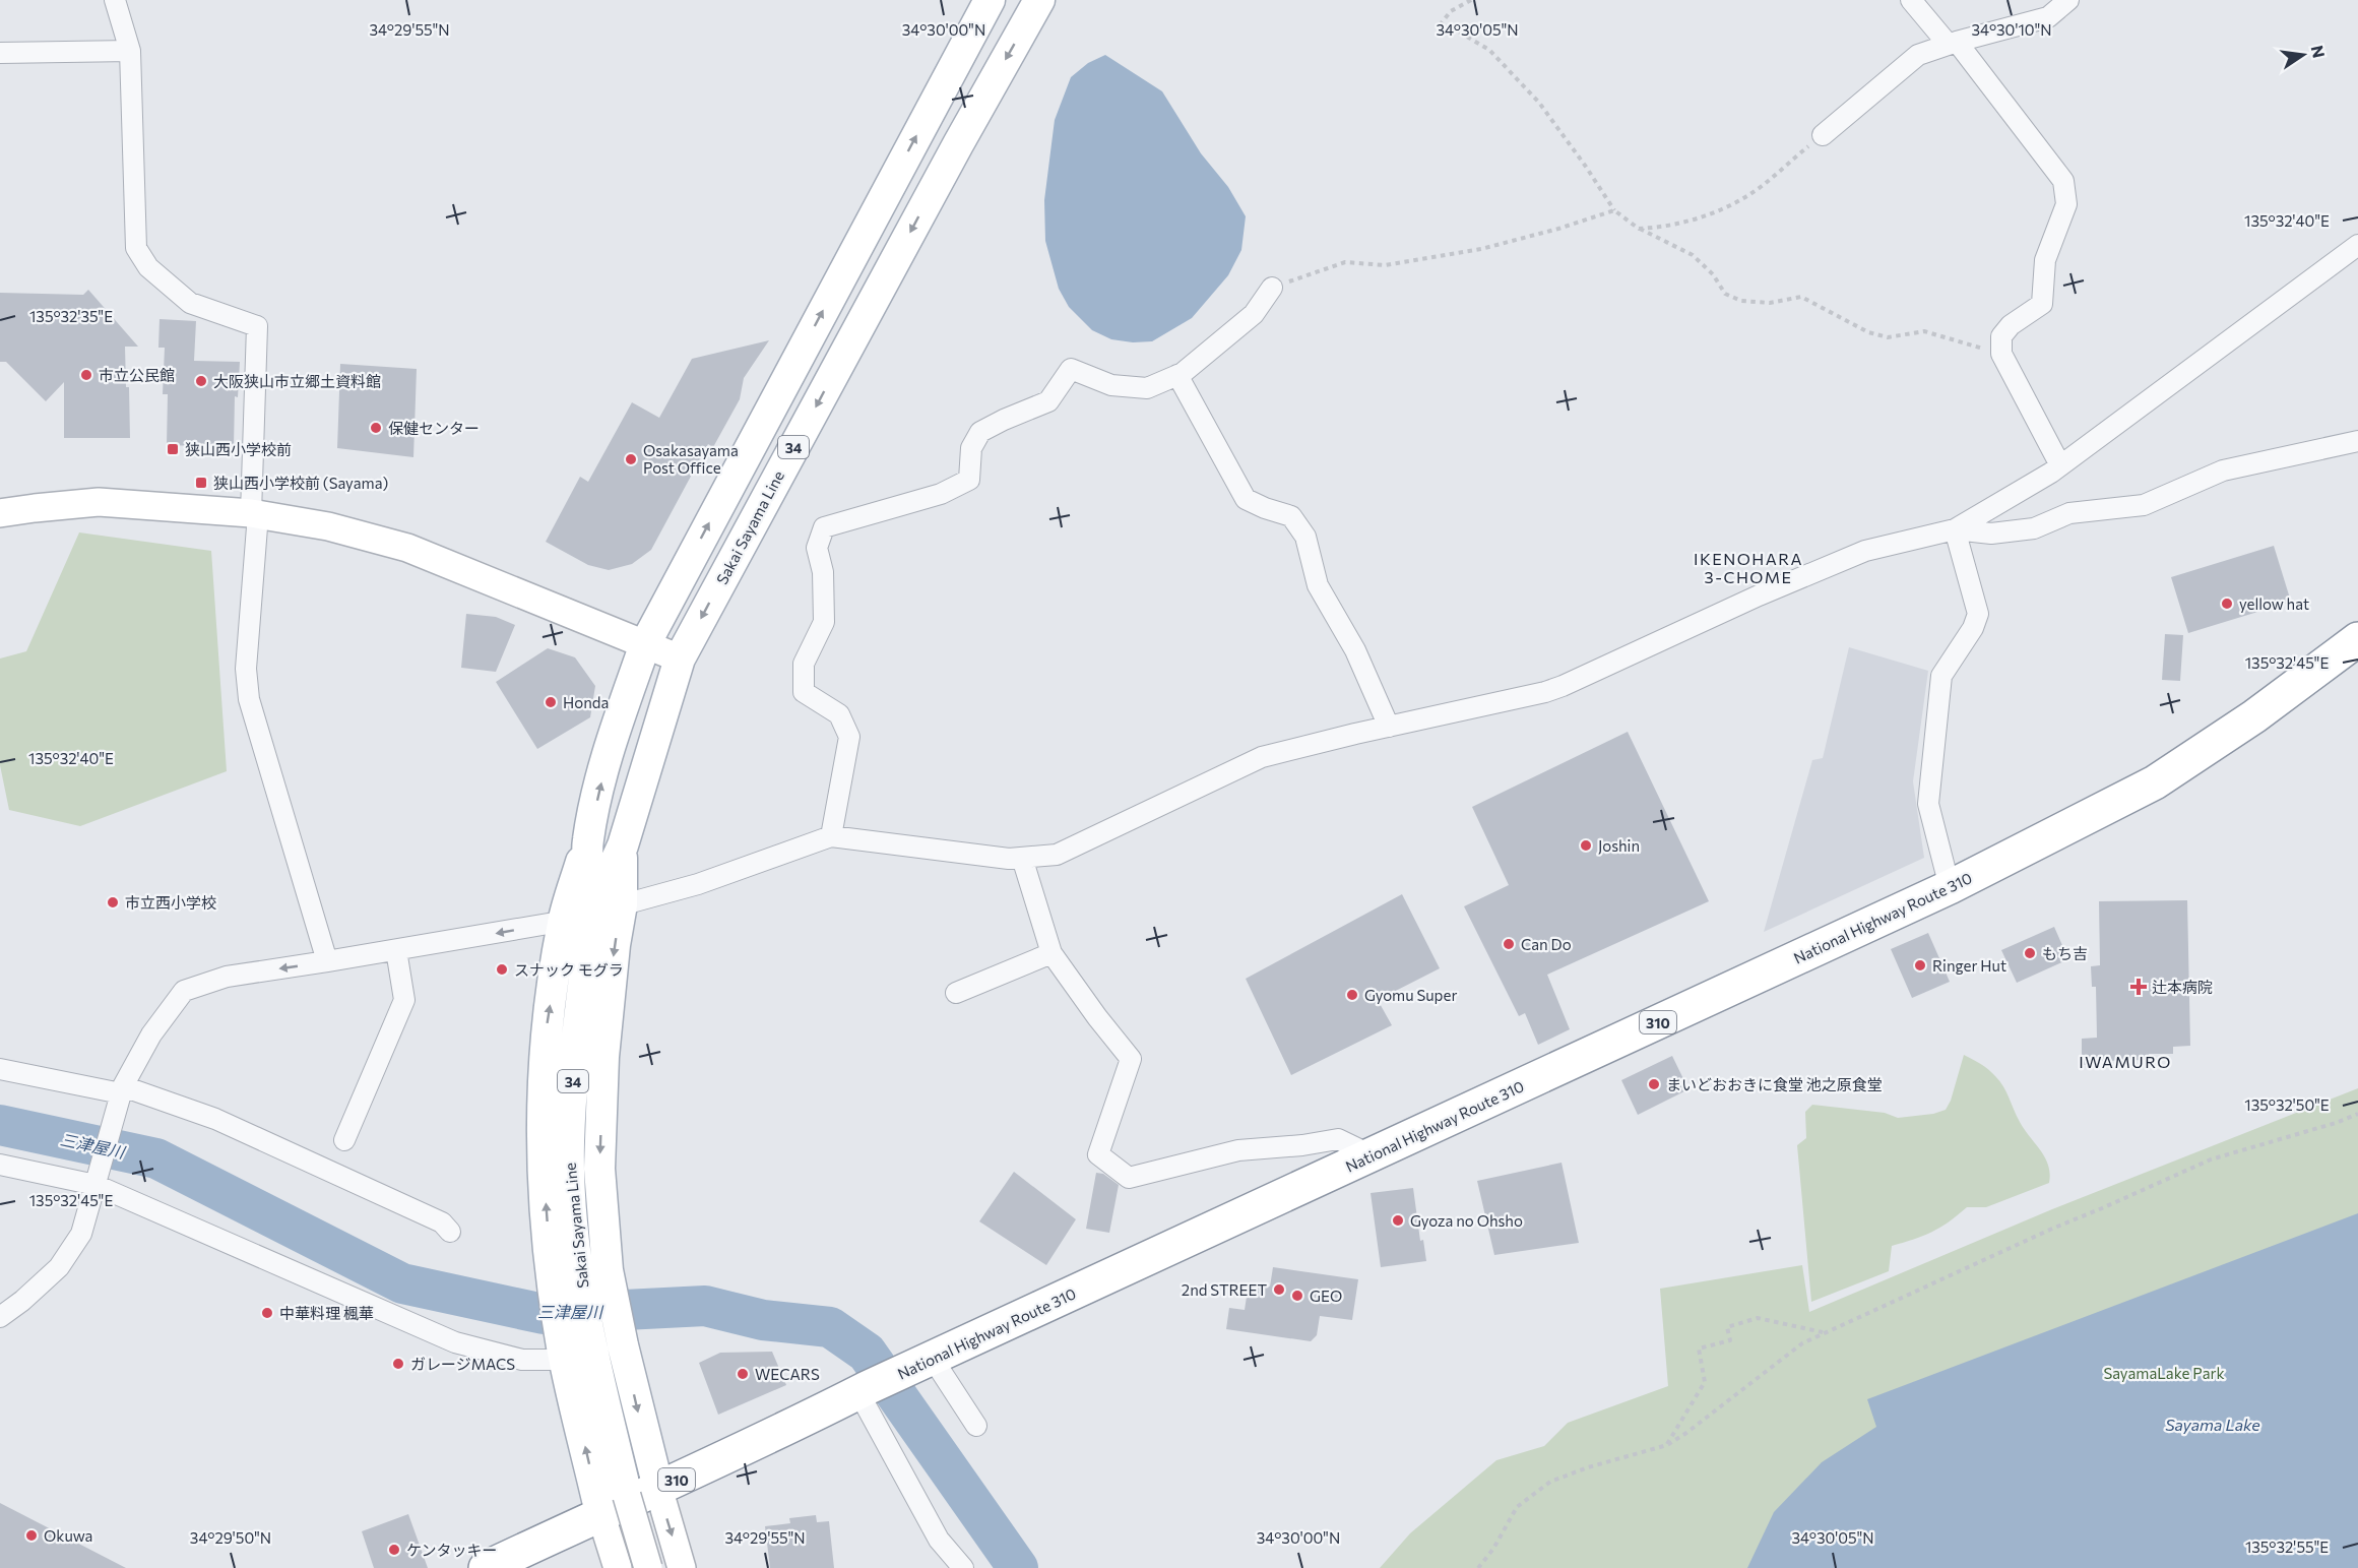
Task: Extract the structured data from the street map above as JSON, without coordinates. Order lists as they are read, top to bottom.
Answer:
{
  "streets": {
    "highway": ["National Highway Route 310", "310"],
    "main road": ["34", "Sakai Sayama Line"]
  },
  "crossings": [
    ["Sakai Sayama Line", "National Highway Route 310"]
  ],
  "districts": ["IKENOHARA 3-CHOME", "IWAMURO"],
  "water": ["三津屋川", "Sayama Lake"],
  "parks": ["SayamaLake Park"],
  "places": {
    "other": [
      "市立公民館",
      "大阪狭山市立郷土資料館",
      "保健センター",
      "Osakasayama Post Office",
      "yellow hat",
      "Honda",
      "Joshin",
      "市立西小学校",
      "Can Do",
      "もち吉",
      "Ringer Hut",
      "スナック モグラ",
      "Gyomu Super",
      "まいどおおきに食堂 池之原食堂",
      "Gyoza no Ohsho",
      "2nd STREET",
      "GEO",
      "中華料理 楓華",
      "ガレージMACS",
      "WECARS",
      "Okuwa",
      "ケンタッキー"
    ],
    "transit": ["狭山西小学校前", "狭山西小学校前 (Sayama)"],
    "health": ["辻本病院"]
  },
  "north": "right",
  "coordinates": [
    "34°29'55\"N",
    "34°30'10\"N",
    "34°30'00\"N",
    "34°30'05\"N",
    "135°32'40\"E",
    "135°32'35\"E",
    "135°32'45\"E",
    "135°32'50\"E",
    "34°29'50\"N",
    "135°32'55\"E"
  ]
}
